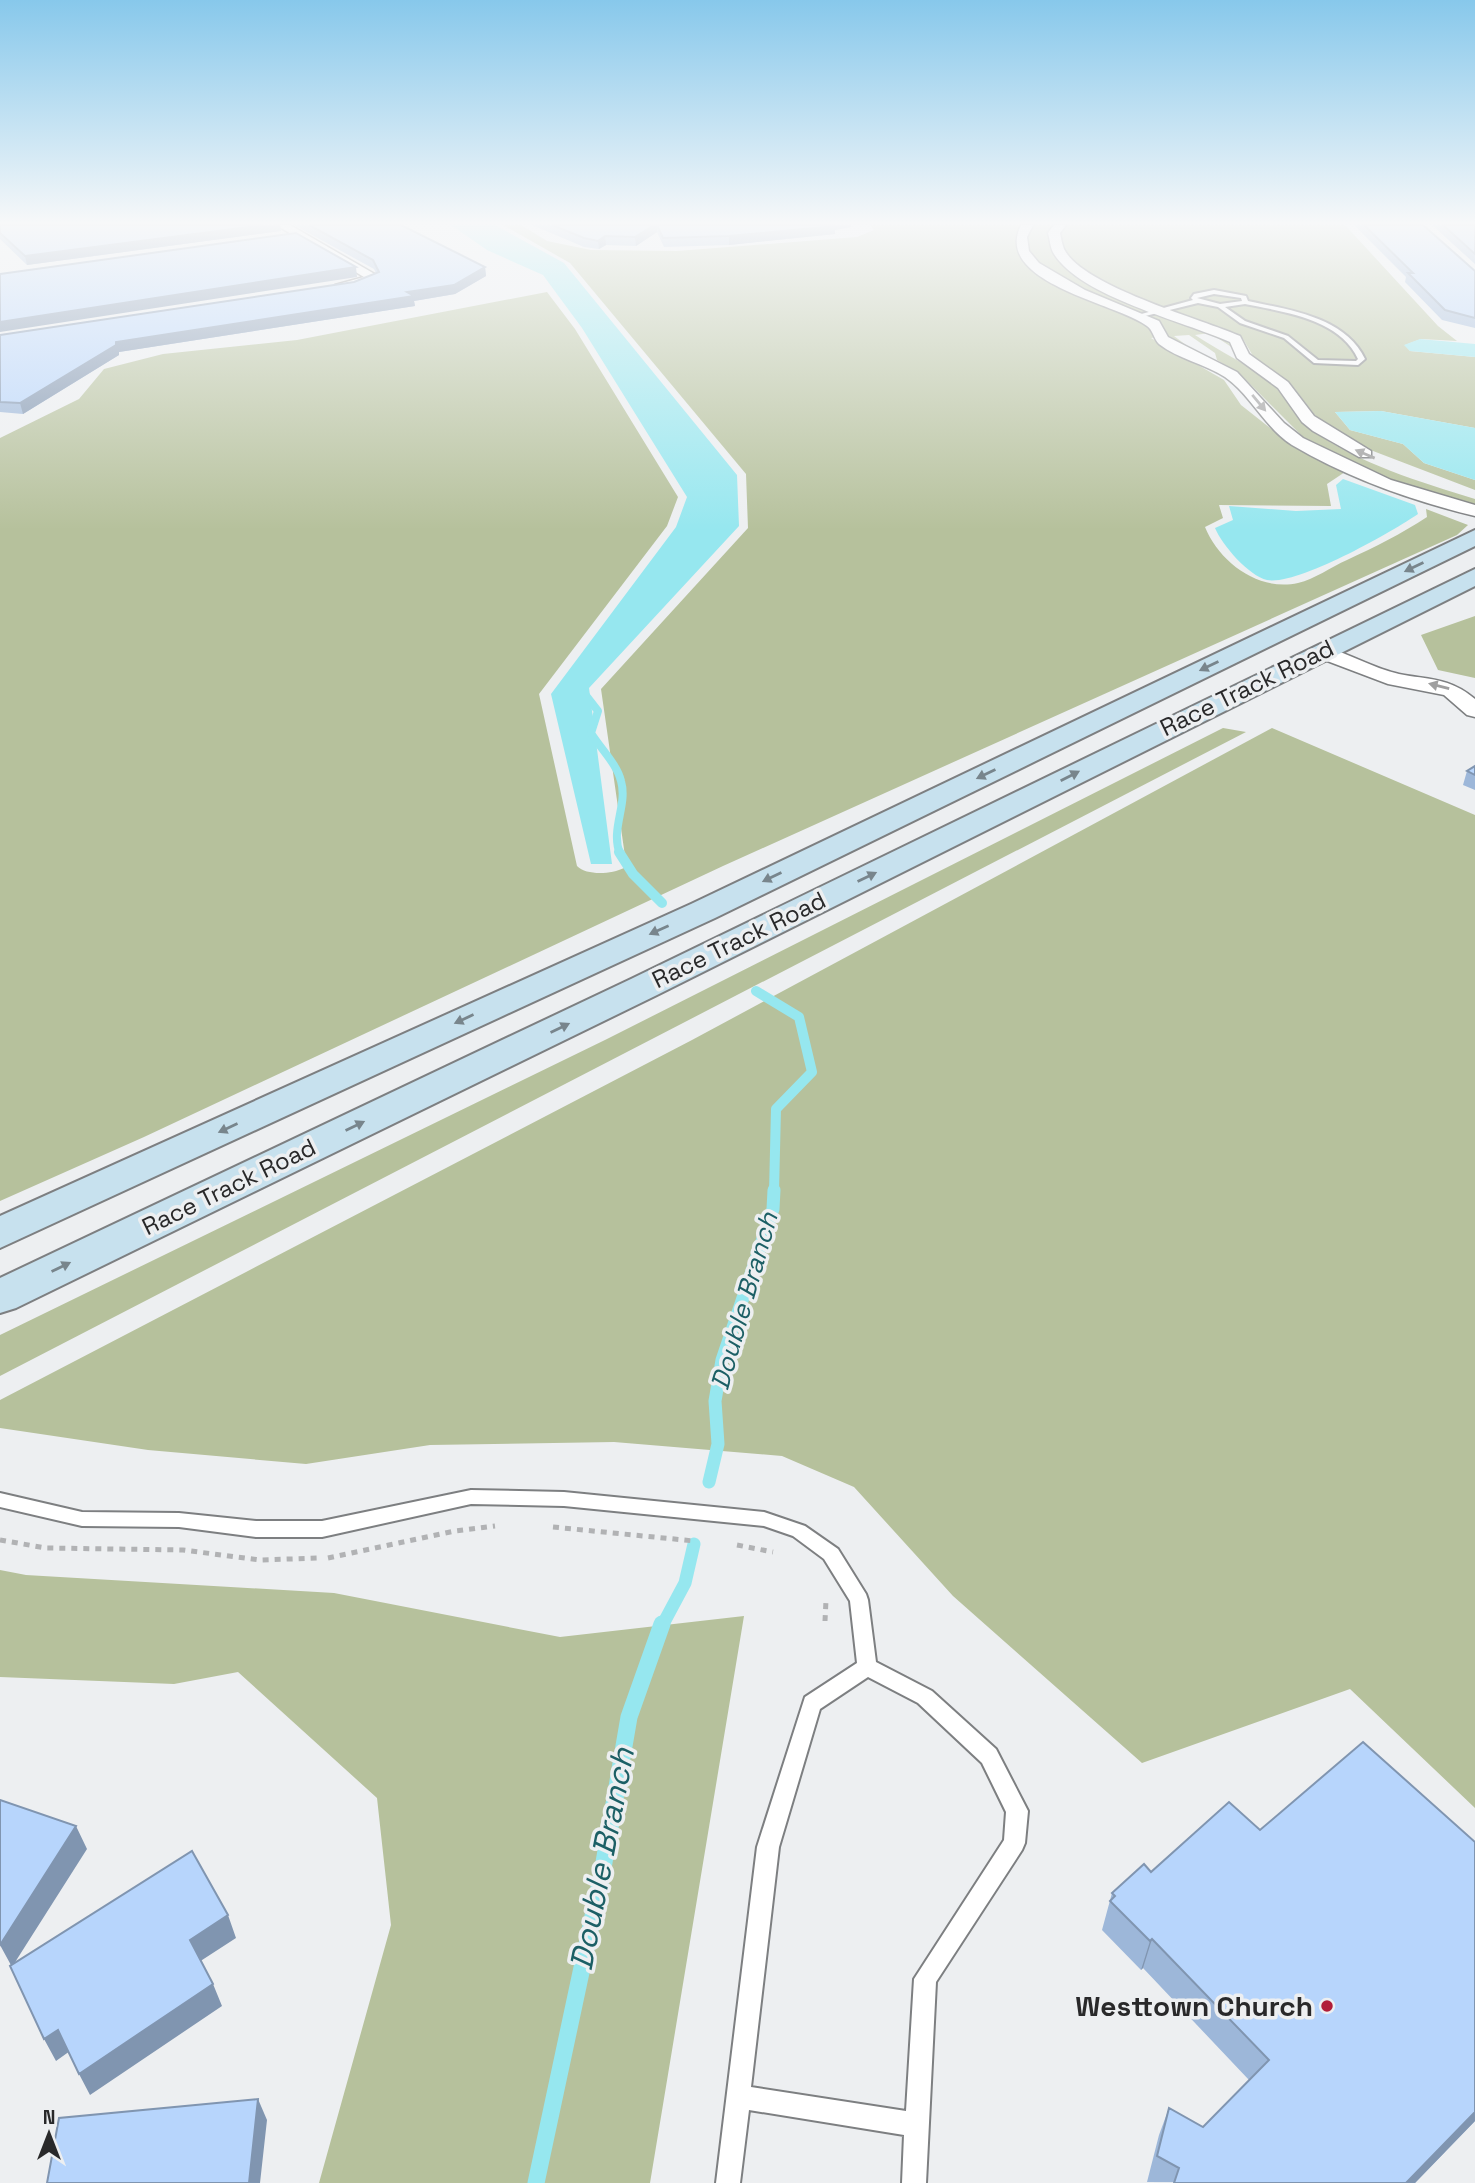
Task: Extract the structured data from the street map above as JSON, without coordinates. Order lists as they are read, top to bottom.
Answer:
{
  "streets": {
    "main road": ["Race Track Road"]
  },
  "water": ["Double Branch"],
  "places": ["Westtown Church"],
  "north": "top"
}
